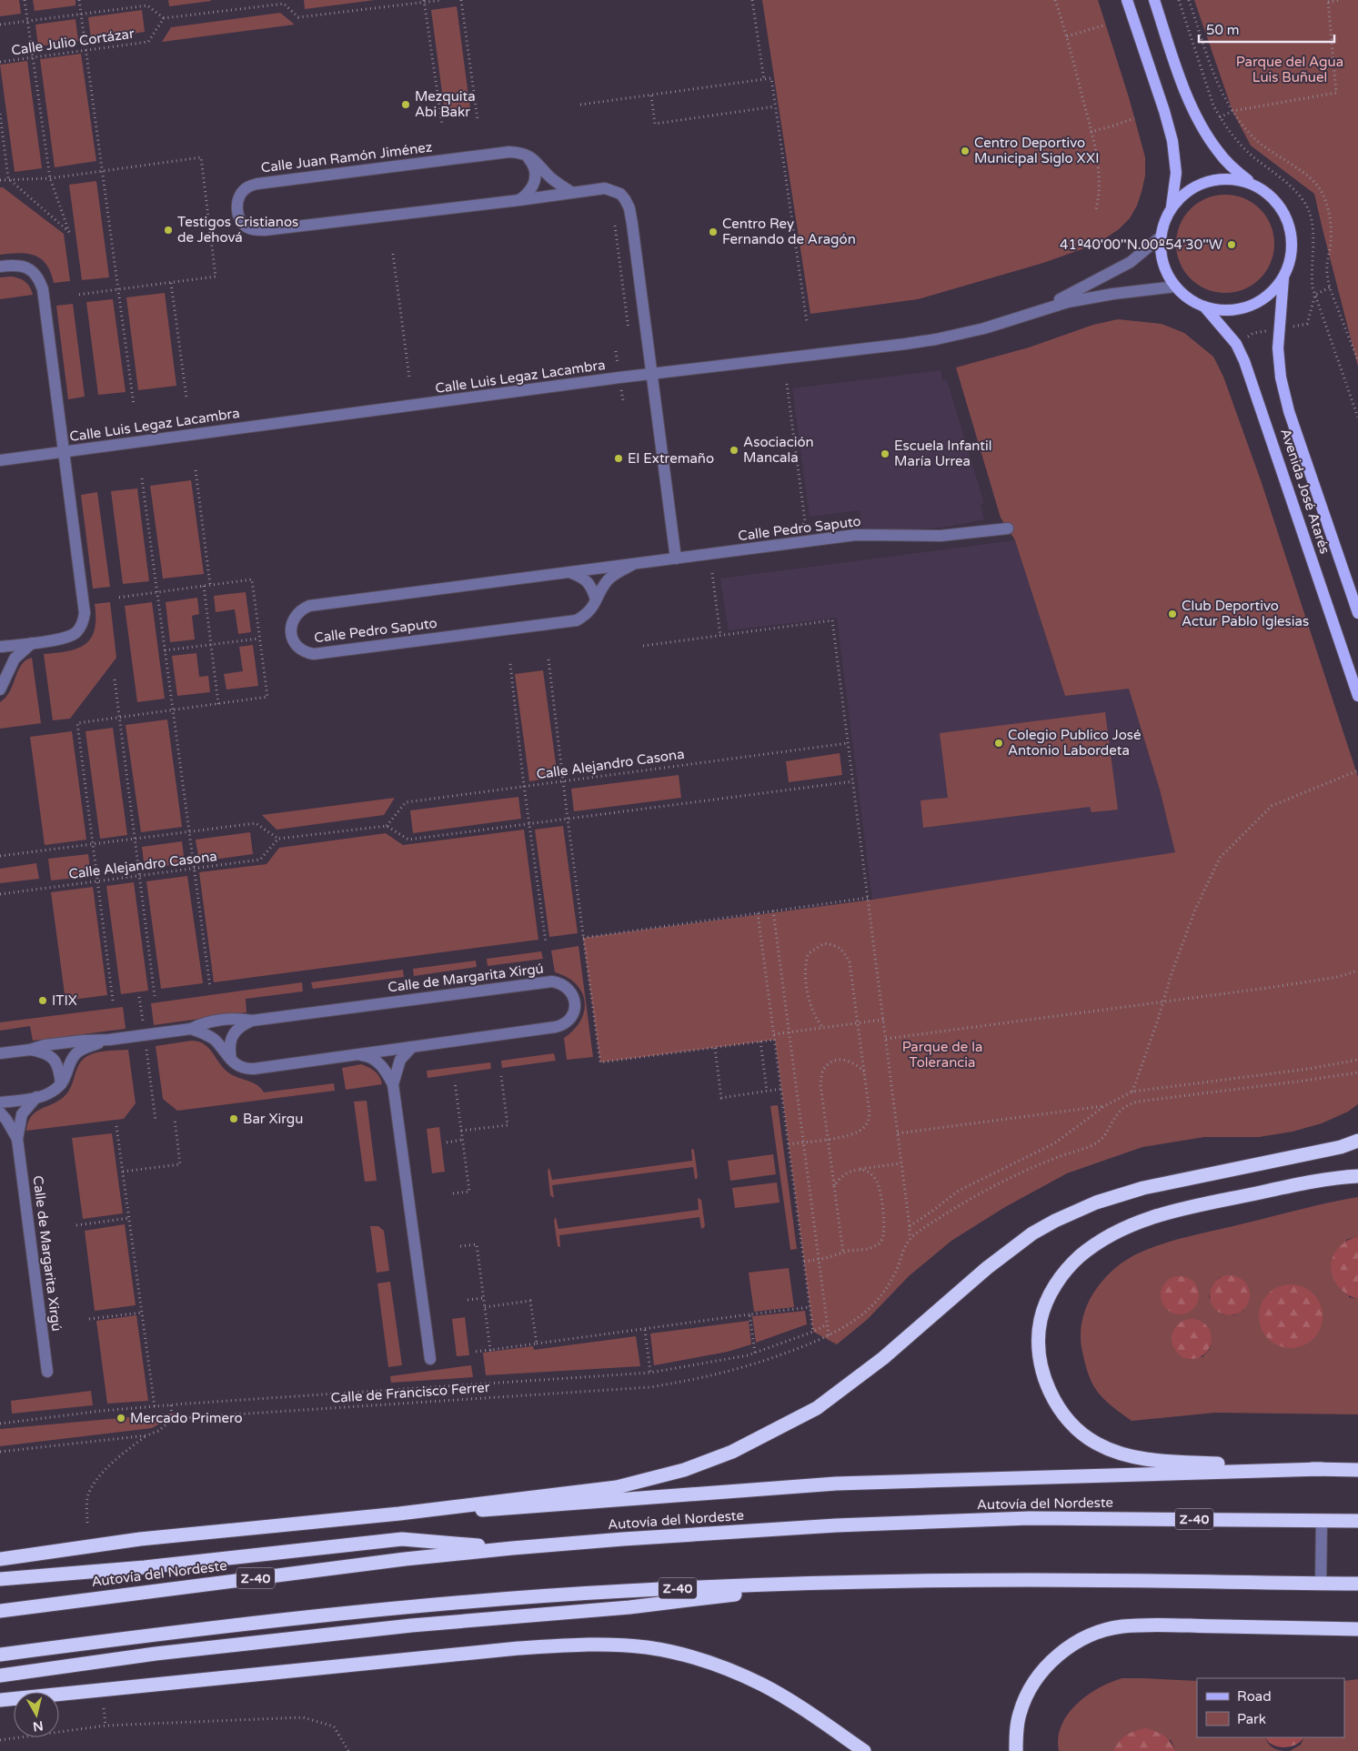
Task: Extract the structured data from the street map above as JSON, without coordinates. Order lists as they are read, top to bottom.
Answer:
{
  "streets": {
    "highway": ["Autovía del Nordeste", "Z-40"],
    "main road": ["Avenida José Atarés"],
    "street": [
      "Calle Juan Ramón Jiménez",
      "Calle Luis Legaz Lacambra",
      "Calle Pedro Saputo",
      "Calle de Margarita Xirgú"
    ],
    "path": ["Calle Julio Cortázar", "Calle Alejandro Casona", "Calle de Francisco Ferrer"]
  },
  "crossings": [
    ["Calle Juan Ramón Jiménez", "Calle Luis Legaz Lacambra"],
    ["Calle Luis Legaz Lacambra", "Avenida José Atarés"]
  ],
  "parks": ["Parque del Agua Luis Buñuel", "Parque de la Tolerancia"],
  "places": [
    "Mezquita Abi Bakr",
    "Centro Deportivo Municipal Siglo XXI",
    "Testigos Cristianos de Jehová",
    "Centro Rey Fernando de Aragón",
    "41º40'00''N.00º54'30''W",
    "Asociación Mancala",
    "Escuela Infantil María Urrea",
    "El Extremaño",
    "Club Deportivo Actur Pablo Iglesias",
    "Colegio Publico José Antonio Labordeta",
    "ITIX",
    "Bar Xirgu",
    "Mercado Primero"
  ],
  "legend": ["Road", "Park"],
  "scale_bar": "50 m",
  "north": "bottom"
}
